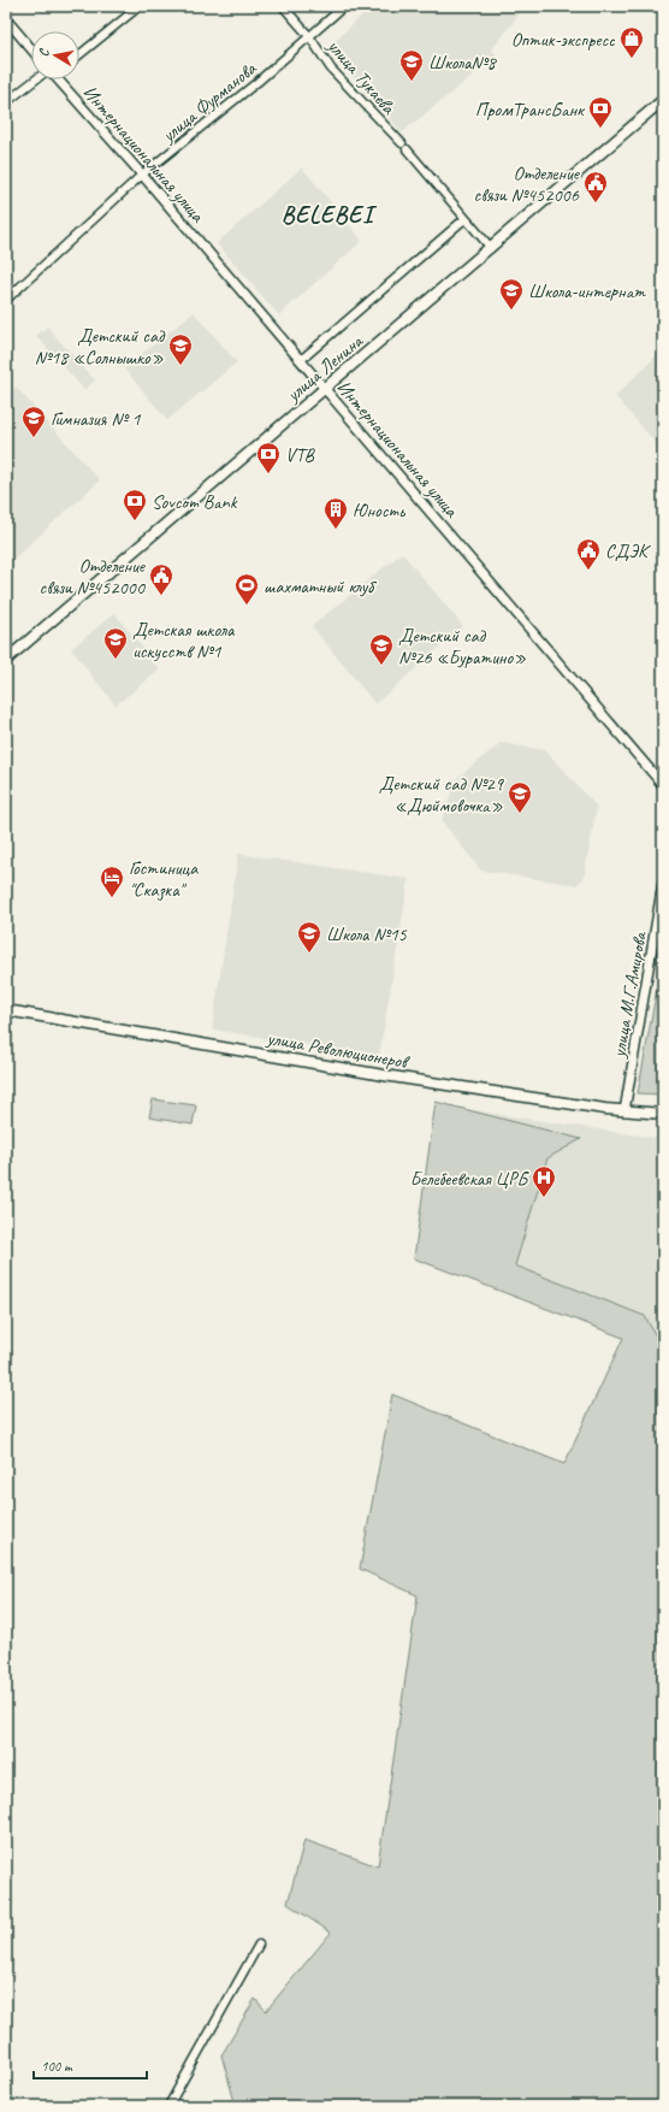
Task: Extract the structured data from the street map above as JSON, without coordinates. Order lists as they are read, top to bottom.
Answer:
{
  "streets": {
    "main road": ["улица Ленина", "улица Революционеров"],
    "street": [
      "улица Тукаева",
      "улица Фурманова",
      "Интернациональная улица",
      "улица М.Г.Амирова"
    ]
  },
  "crossings": [
    ["улица Тукаева", "улица Фурманова"],
    ["улица Тукаева", "улица Ленина"],
    ["улица Фурманова", "Интернациональная улица"],
    ["Интернациональная улица", "улица Ленина"],
    ["улица М.Г.Амирова", "улица Революционеров"]
  ],
  "districts": ["BELEBEI"],
  "places": {
    "shop": ["Оптик-экспресс"],
    "school or university": [
      "Школа№8",
      "Школа-интернат",
      "Детский сад №18 «Солнышко»",
      "Гимназия № 1",
      "Детская школа искусств №1",
      "Детский сад №26 «Буратино»",
      "Детский сад №29 «Дюймовочка»",
      "Школа №15"
    ],
    "bank": ["ПромТрансБанк", "VTB", "Sovcom Bank"],
    "public building": ["Отделение связи №452006", "СДЭК", "Отделение связи №452000"],
    "building": ["Юность"],
    "sports": ["шахматный клуб"],
    "hotel": ["Гостиница \"Сказка\""],
    "hospital": ["Белебеевская ЦРБ"]
  },
  "scale_bar": "100 m",
  "north": "left"
}
